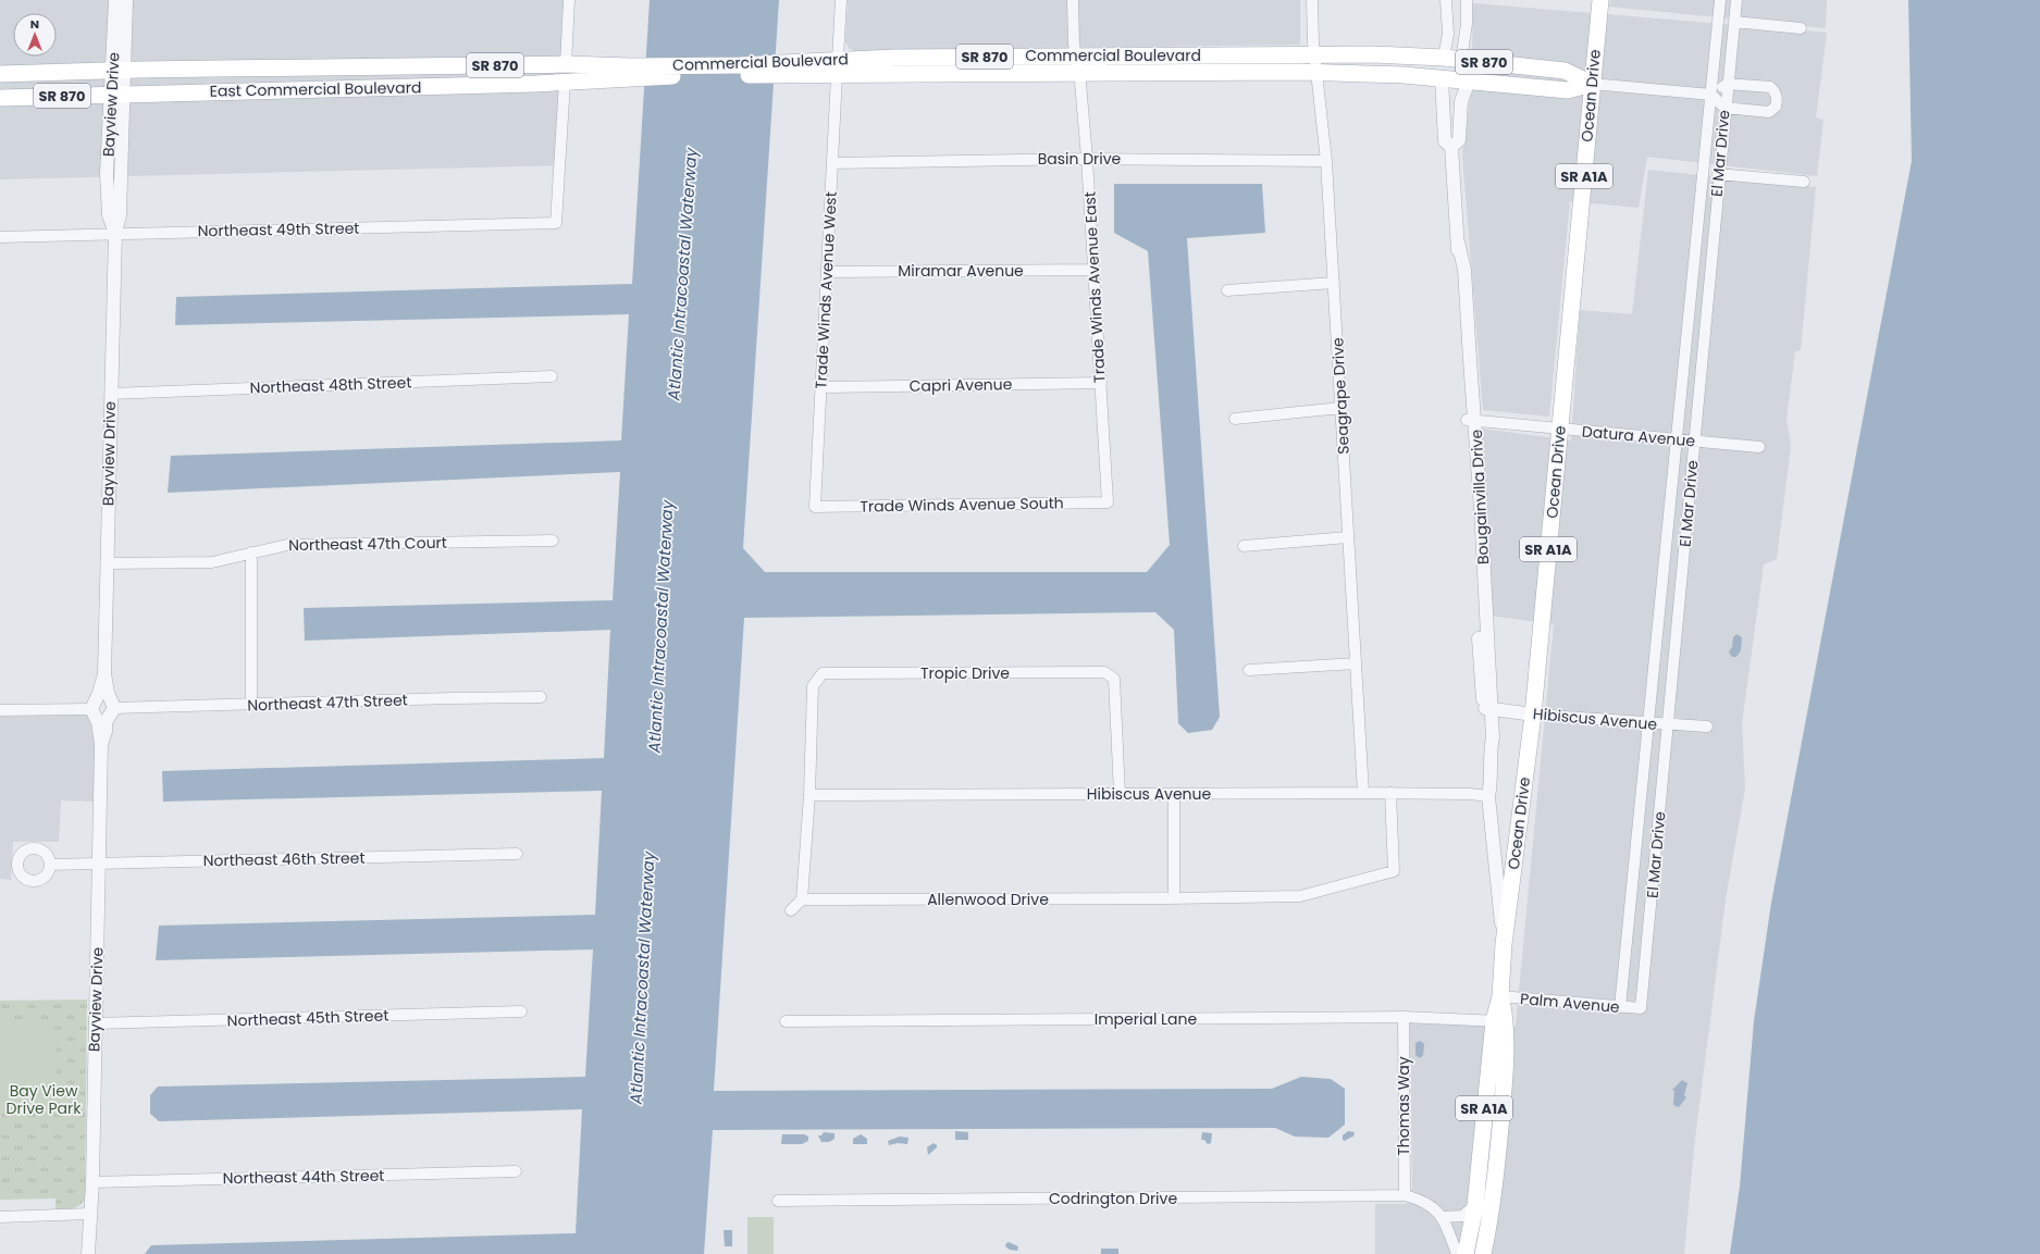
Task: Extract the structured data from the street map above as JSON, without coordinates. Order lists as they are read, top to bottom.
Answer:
{
  "streets": {
    "main road": [
      "Commercial Boulevard",
      "SR 870",
      "East Commercial Boulevard",
      "Ocean Drive",
      "SR A1A"
    ],
    "street": [
      "Bayview Drive",
      "El Mar Drive",
      "Basin Drive",
      "Northeast 49th Street",
      "Miramar Avenue",
      "Trade Winds Avenue East",
      "Trade Winds Avenue West",
      "Northeast 48th Street",
      "Capri Avenue",
      "Seagrape Drive",
      "Datura Avenue",
      "Bougainvilla Drive",
      "Trade Winds Avenue South",
      "Northeast 47th Court",
      "Tropic Drive",
      "Northeast 47th Street",
      "Hibiscus Avenue",
      "Northeast 46th Street",
      "Allenwood Drive",
      "Palm Avenue",
      "Northeast 45th Street",
      "Imperial Lane",
      "Thomas Way",
      "Northeast 44th Street",
      "Codrington Drive"
    ]
  },
  "crossings": [
    ["Commercial Boulevard", "East Commercial Boulevard"],
    ["Commercial Boulevard", "Ocean Drive"],
    ["Commercial Boulevard", "El Mar Drive"],
    ["Commercial Boulevard", "Trade Winds Avenue East"],
    ["Commercial Boulevard", "Trade Winds Avenue West"],
    ["Commercial Boulevard", "Seagrape Drive"],
    ["Commercial Boulevard", "Bougainvilla Drive"],
    ["East Commercial Boulevard", "Bayview Drive"],
    ["East Commercial Boulevard", "Northeast 49th Street"],
    ["Ocean Drive", "SR A1A"],
    ["Ocean Drive", "Datura Avenue"],
    ["Ocean Drive", "Bougainvilla Drive"],
    ["Ocean Drive", "Hibiscus Avenue"],
    ["Bayview Drive", "Northeast 49th Street"],
    ["Bayview Drive", "Northeast 48th Street"],
    ["Bayview Drive", "Northeast 47th Court"],
    ["Bayview Drive", "Northeast 47th Street"],
    ["Bayview Drive", "Northeast 46th Street"],
    ["Bayview Drive", "Northeast 45th Street"],
    ["Bayview Drive", "Northeast 44th Street"],
    ["El Mar Drive", "Datura Avenue"],
    ["El Mar Drive", "Hibiscus Avenue"],
    ["El Mar Drive", "Palm Avenue"],
    ["Basin Drive", "Trade Winds Avenue East"],
    ["Basin Drive", "Trade Winds Avenue West"],
    ["Basin Drive", "Seagrape Drive"],
    ["SR A1A", "Bougainvilla Drive"],
    ["SR A1A", "Palm Avenue"],
    ["SR A1A", "Imperial Lane"],
    ["Miramar Avenue", "Trade Winds Avenue East"],
    ["Miramar Avenue", "Trade Winds Avenue West"],
    ["Trade Winds Avenue East", "Capri Avenue"],
    ["Trade Winds Avenue East", "Trade Winds Avenue South"],
    ["Trade Winds Avenue West", "Capri Avenue"],
    ["Trade Winds Avenue West", "Trade Winds Avenue South"],
    ["Seagrape Drive", "Hibiscus Avenue"],
    ["Datura Avenue", "Bougainvilla Drive"],
    ["Bougainvilla Drive", "Hibiscus Avenue"],
    ["Tropic Drive", "Hibiscus Avenue"],
    ["Hibiscus Avenue", "Allenwood Drive"],
    ["Imperial Lane", "Thomas Way"],
    ["Thomas Way", "Codrington Drive"]
  ],
  "water": ["Atlantic Intracoastal Waterway"],
  "parks": ["Bay View Drive Park"],
  "north": "top"
}
